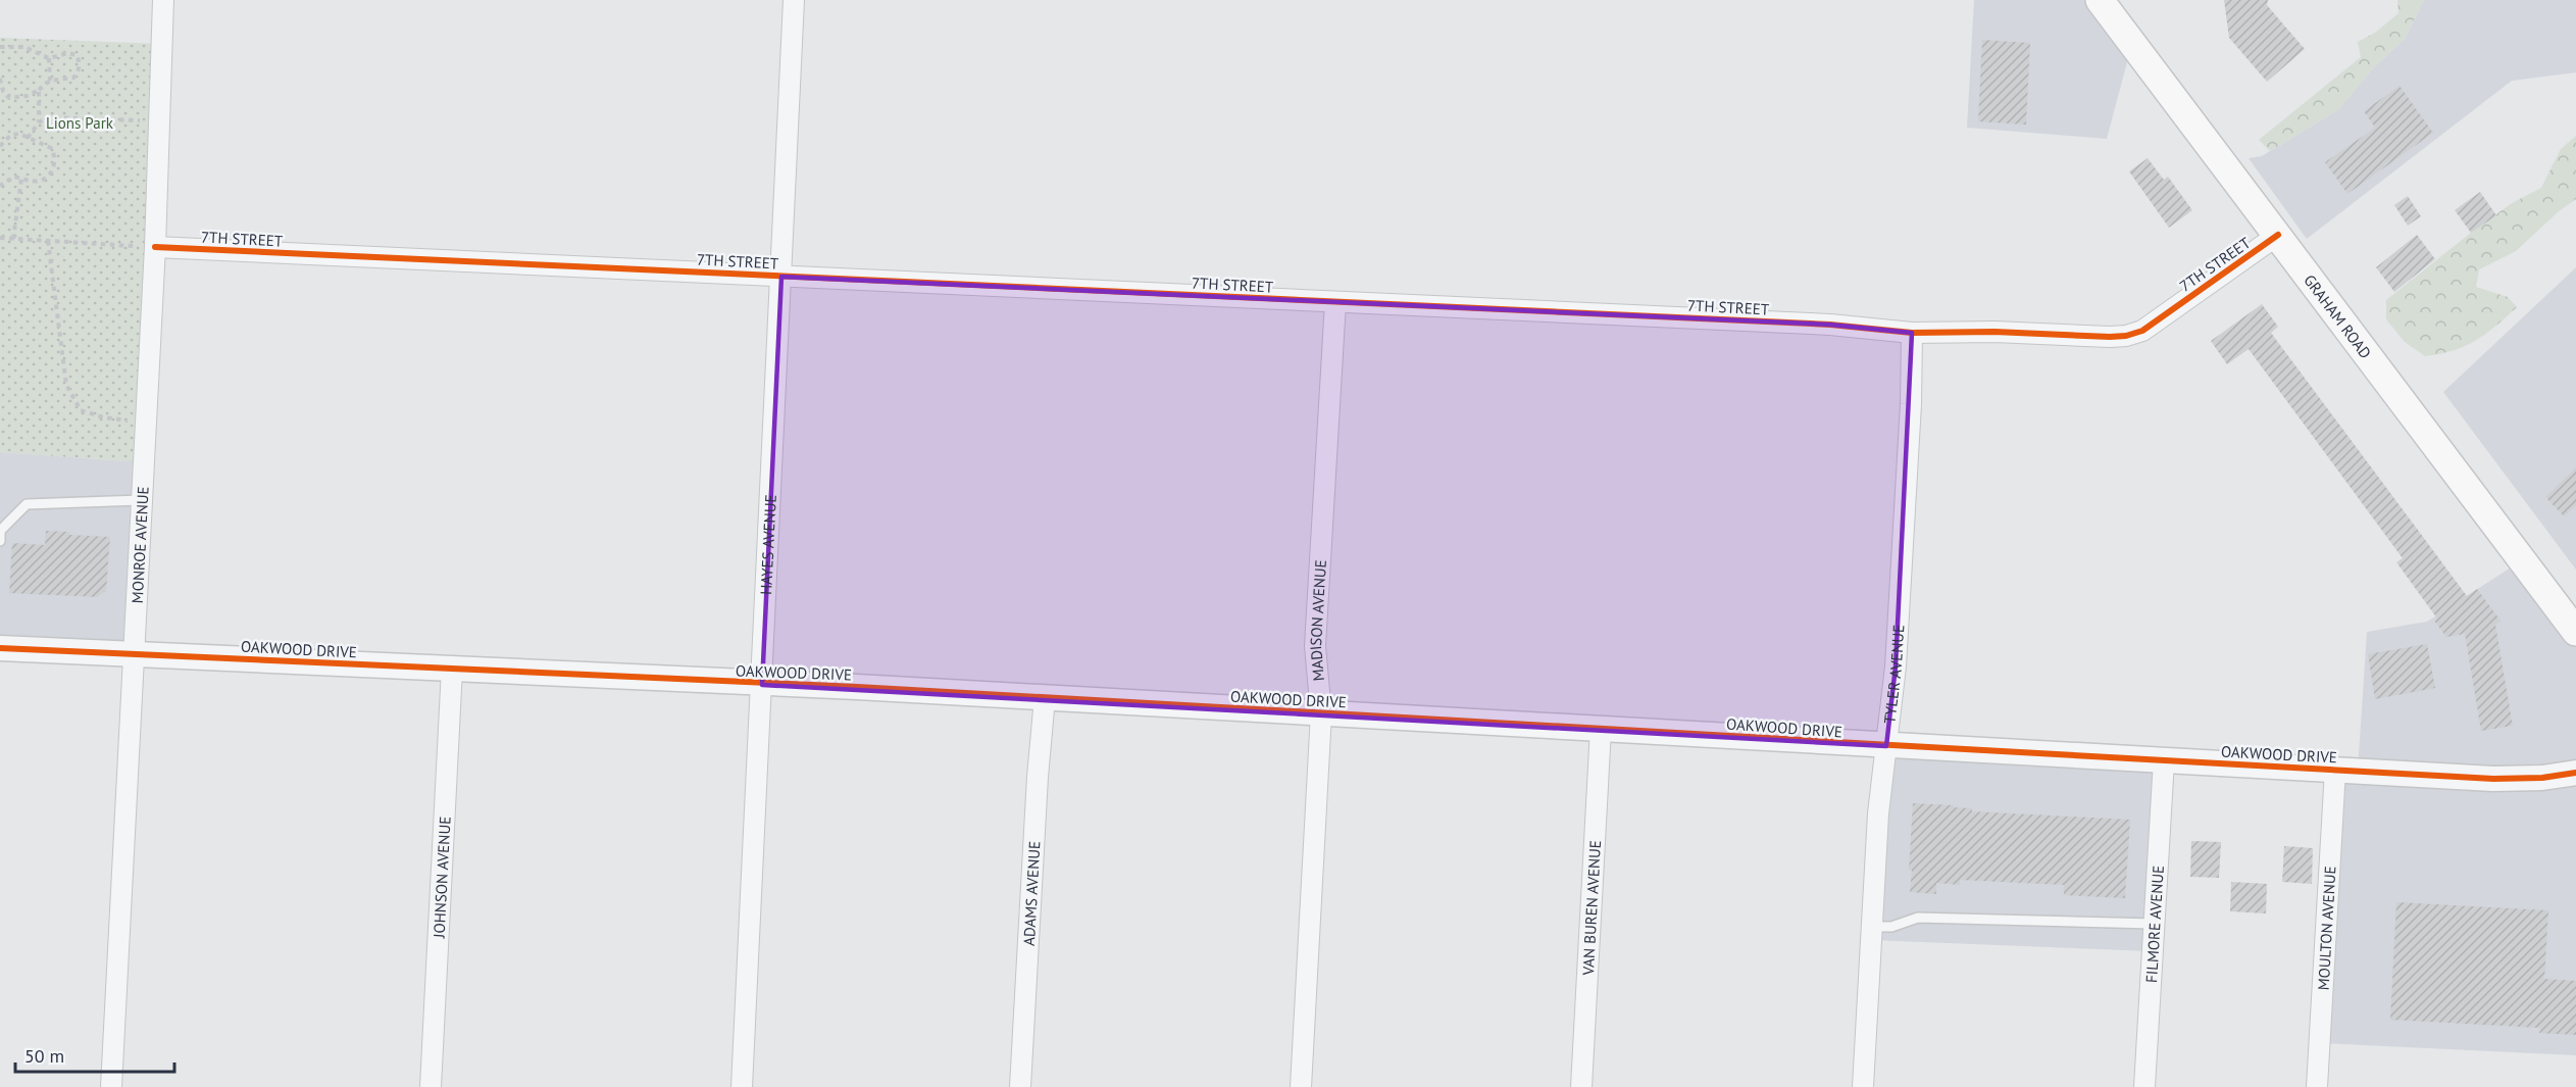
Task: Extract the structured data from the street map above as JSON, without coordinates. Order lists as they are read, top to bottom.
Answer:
{
  "streets": {
    "main road": ["GRAHAM ROAD"],
    "street": [
      "7TH STREET",
      "MONROE AVENUE",
      "HAYES AVENUE",
      "MADISON AVENUE",
      "OAKWOOD DRIVE",
      "TYLER AVENUE",
      "JOHNSON AVENUE",
      "ADAMS AVENUE",
      "VAN BUREN AVENUE",
      "FILMORE AVENUE",
      "MOULTON AVENUE"
    ]
  },
  "crossings": [
    ["7TH STREET", "GRAHAM ROAD"],
    ["7TH STREET", "MONROE AVENUE"],
    ["7TH STREET", "HAYES AVENUE"],
    ["7TH STREET", "MADISON AVENUE"],
    ["7TH STREET", "TYLER AVENUE"],
    ["MONROE AVENUE", "OAKWOOD DRIVE"],
    ["HAYES AVENUE", "OAKWOOD DRIVE"],
    ["MADISON AVENUE", "OAKWOOD DRIVE"],
    ["OAKWOOD DRIVE", "TYLER AVENUE"],
    ["OAKWOOD DRIVE", "JOHNSON AVENUE"],
    ["OAKWOOD DRIVE", "ADAMS AVENUE"],
    ["OAKWOOD DRIVE", "VAN BUREN AVENUE"],
    ["OAKWOOD DRIVE", "FILMORE AVENUE"],
    ["OAKWOOD DRIVE", "MOULTON AVENUE"]
  ],
  "parks": ["Lions Park"],
  "scale_bar": "50 m"
}
